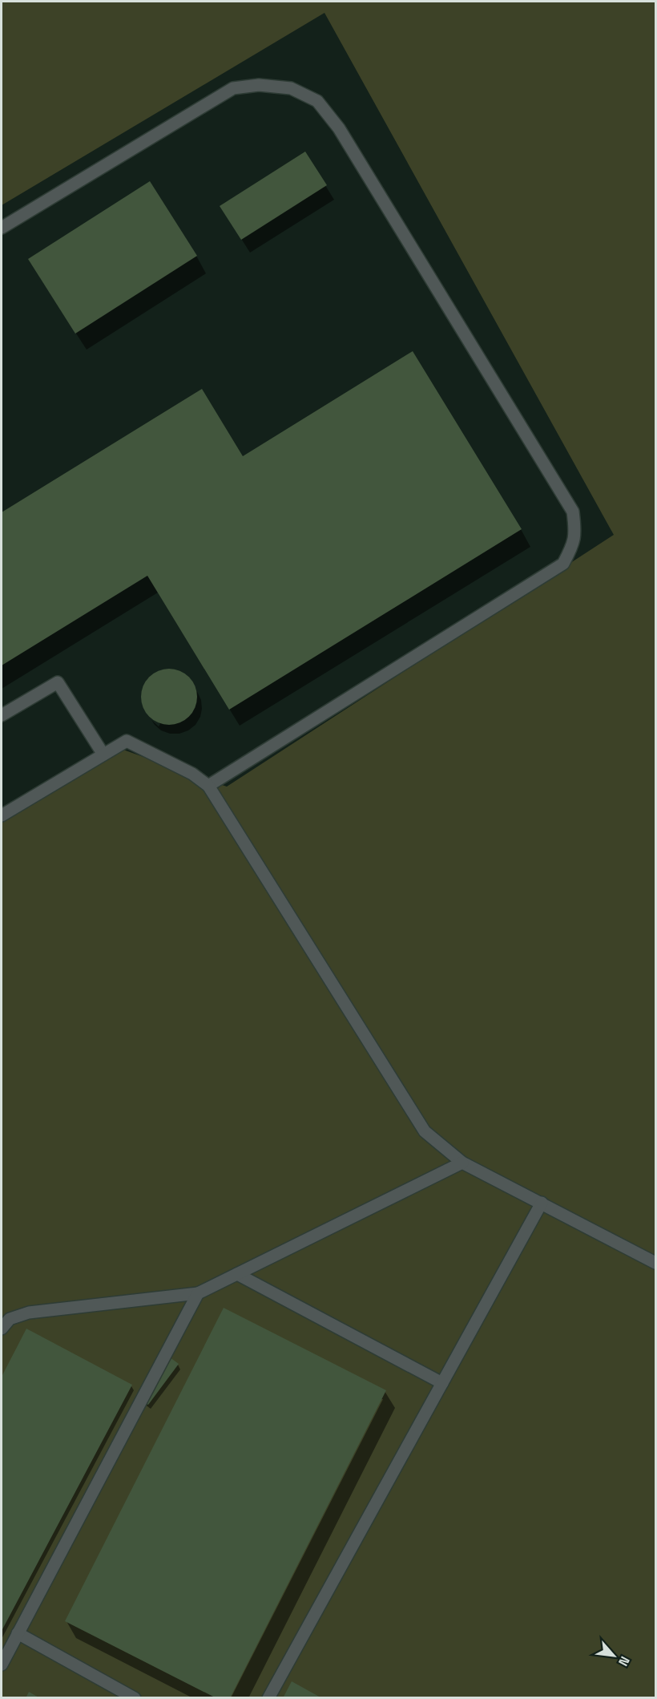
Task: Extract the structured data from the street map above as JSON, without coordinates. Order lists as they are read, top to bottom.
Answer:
{
  "north": "bottom right"
}
